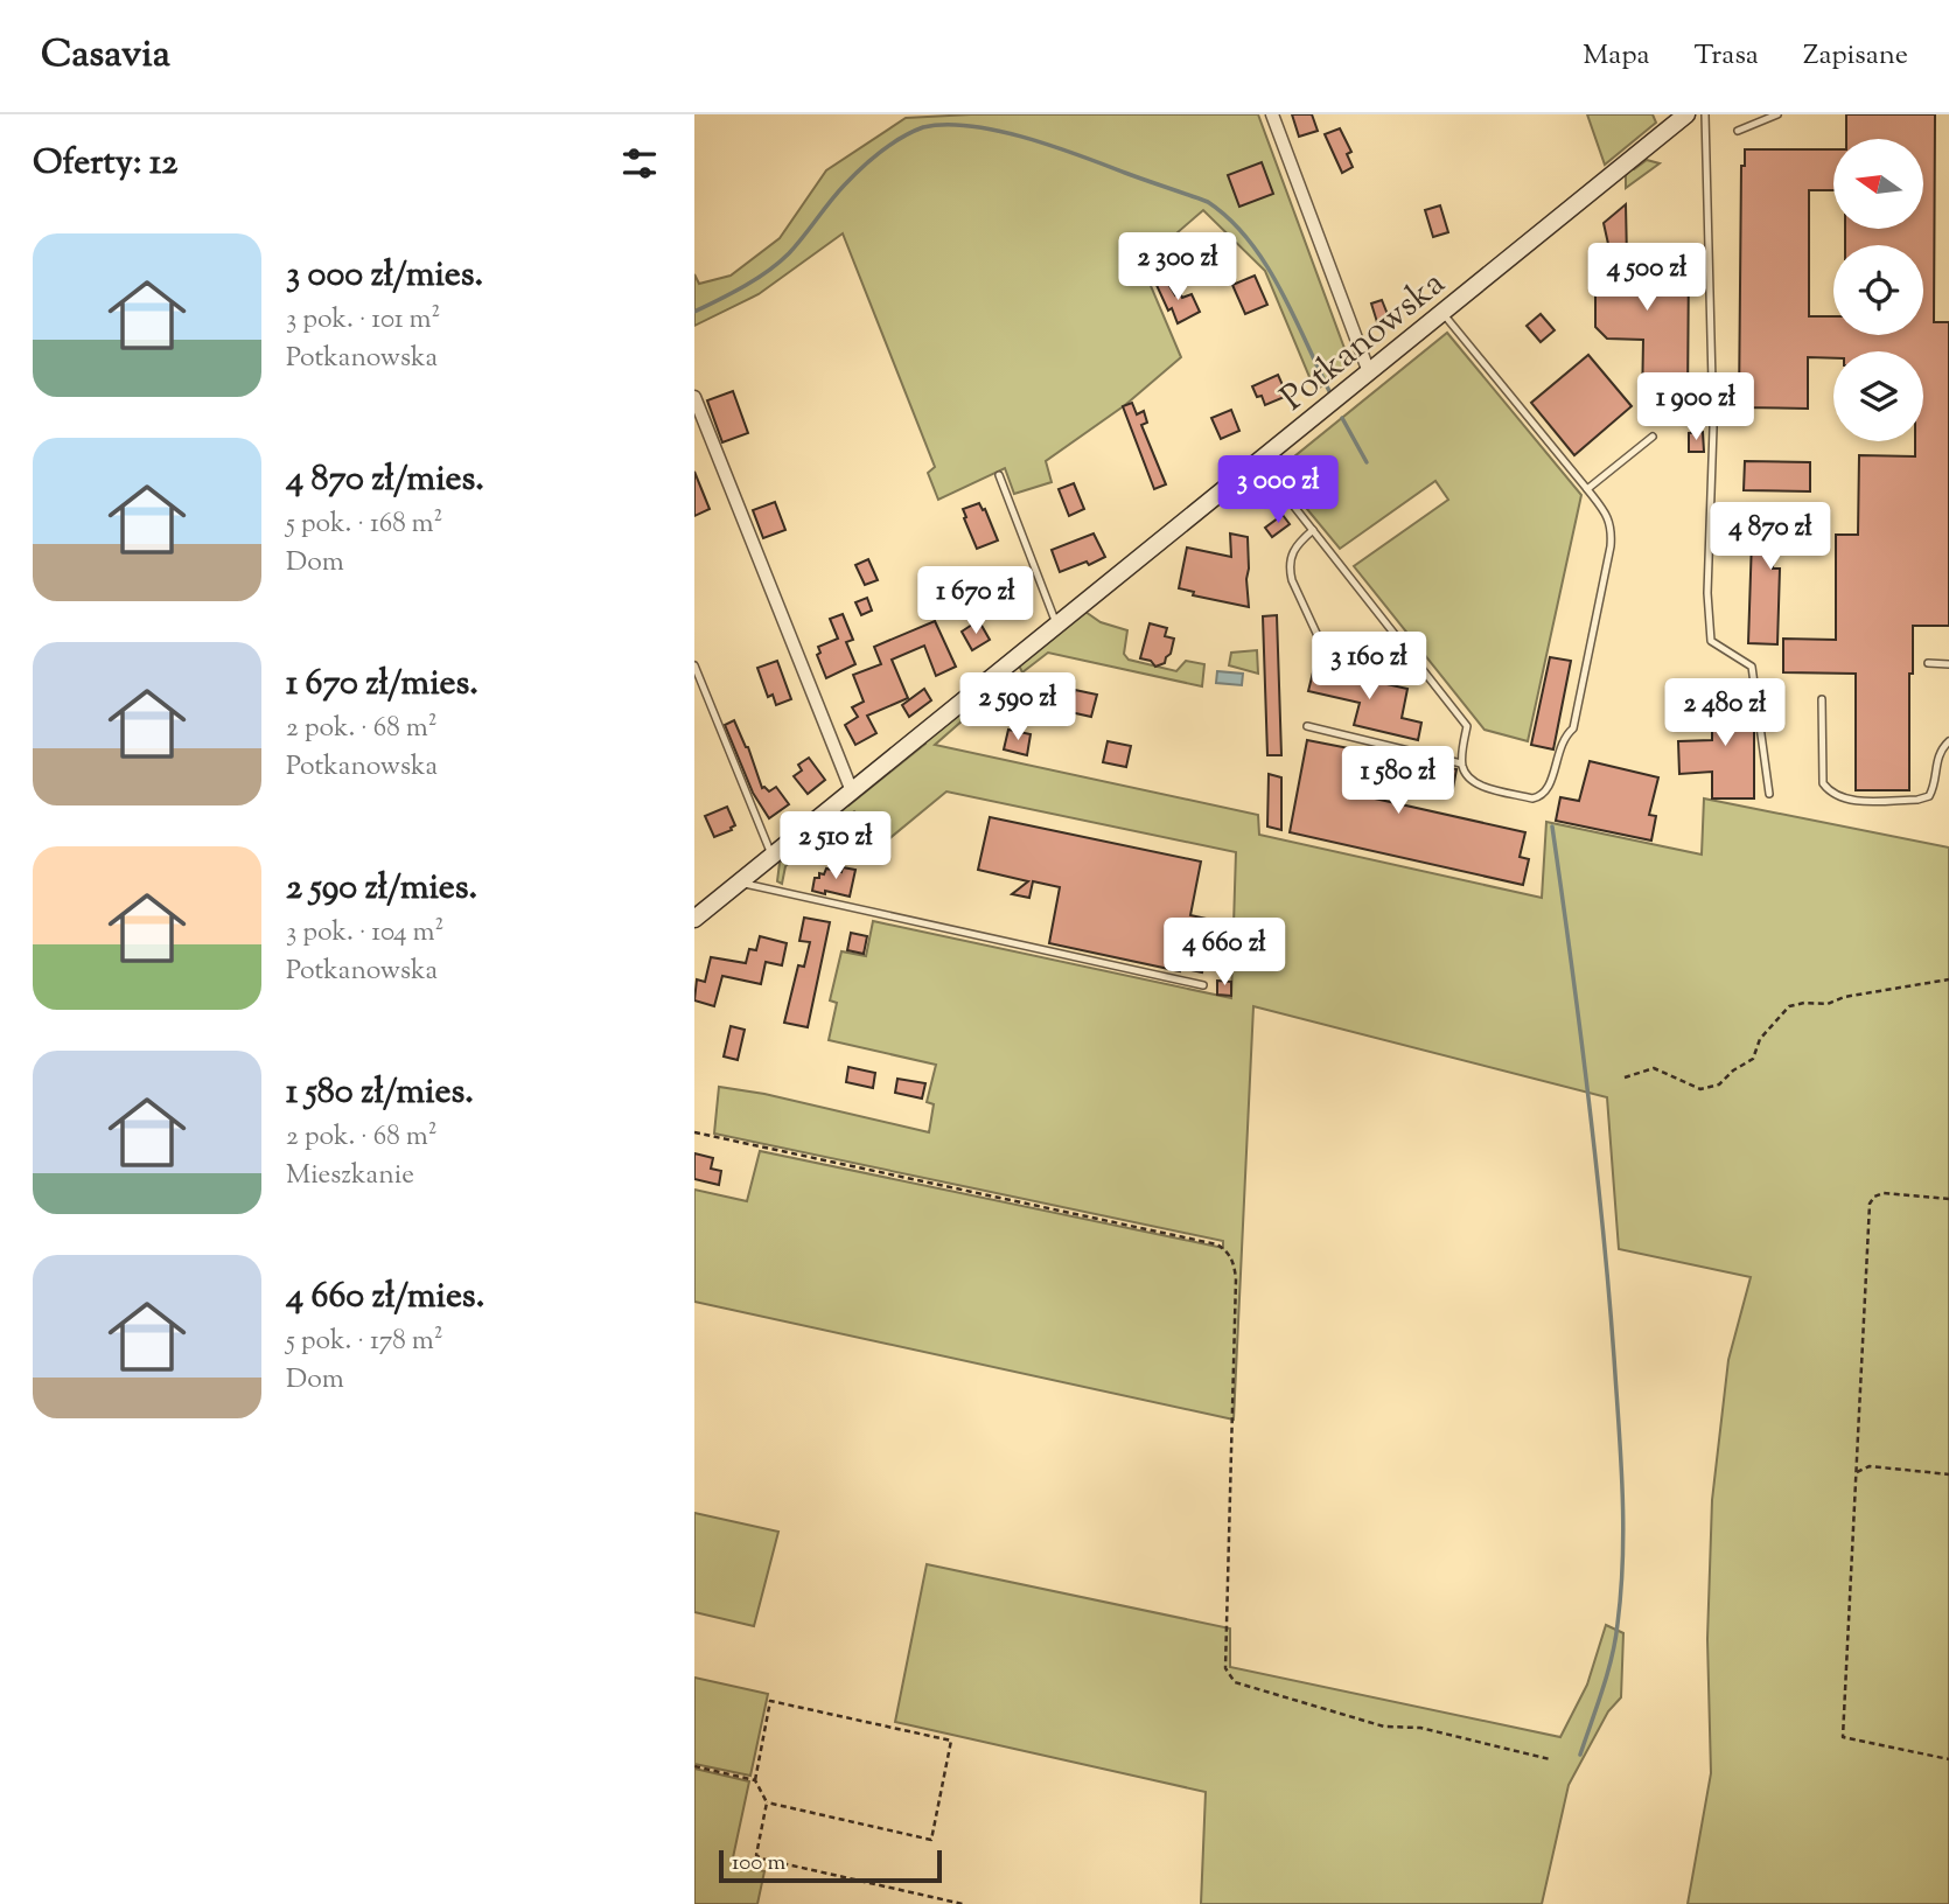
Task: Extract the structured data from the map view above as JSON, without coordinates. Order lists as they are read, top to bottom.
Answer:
{
  "streets": {
    "street": ["Potkanowska"]
  },
  "scale_bar": "100 m",
  "north": "left",
  "page": {
    "header": "Casavia",
    "nav": ["Mapa", "Trasa", "Zapisane"],
    "heading": "Oferty: 12",
    "list": [
      {
        "name": "3 000 zł/mies.",
        "note": "3 pok. · 101 m² · Potkanowska"
      },
      {
        "name": "4 870 zł/mies.",
        "note": "5 pok. · 168 m² · Dom"
      },
      {
        "name": "1 670 zł/mies.",
        "note": "2 pok. · 68 m² · Potkanowska"
      },
      {
        "name": "2 590 zł/mies.",
        "note": "3 pok. · 104 m² · Potkanowska"
      },
      {
        "name": "1 580 zł/mies.",
        "note": "2 pok. · 68 m² · Mieszkanie"
      },
      {
        "name": "4 660 zł/mies.",
        "note": "5 pok. · 178 m² · Dom"
      }
    ],
    "price": [
      "2 300 zł",
      "4 500 zł",
      "1 900 zł",
      "3 000 zł",
      "4 870 zł",
      "1 670 zł",
      "3 160 zł",
      "2 590 zł",
      "2 480 zł",
      "1 580 zł",
      "2 510 zł",
      "4 660 zł"
    ],
    "scale": "100 m"
  }
}
